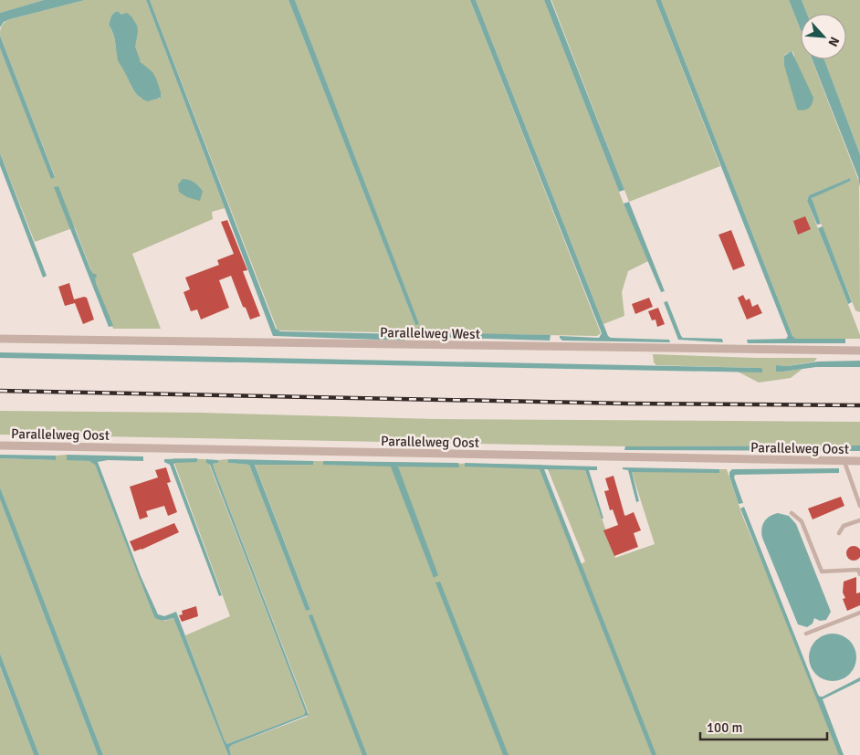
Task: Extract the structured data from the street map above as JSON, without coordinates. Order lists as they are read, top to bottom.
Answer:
{
  "streets": {
    "street": ["Parallelweg West", "Parallelweg Oost"]
  },
  "scale_bar": "100 m",
  "north": "bottom right"
}
